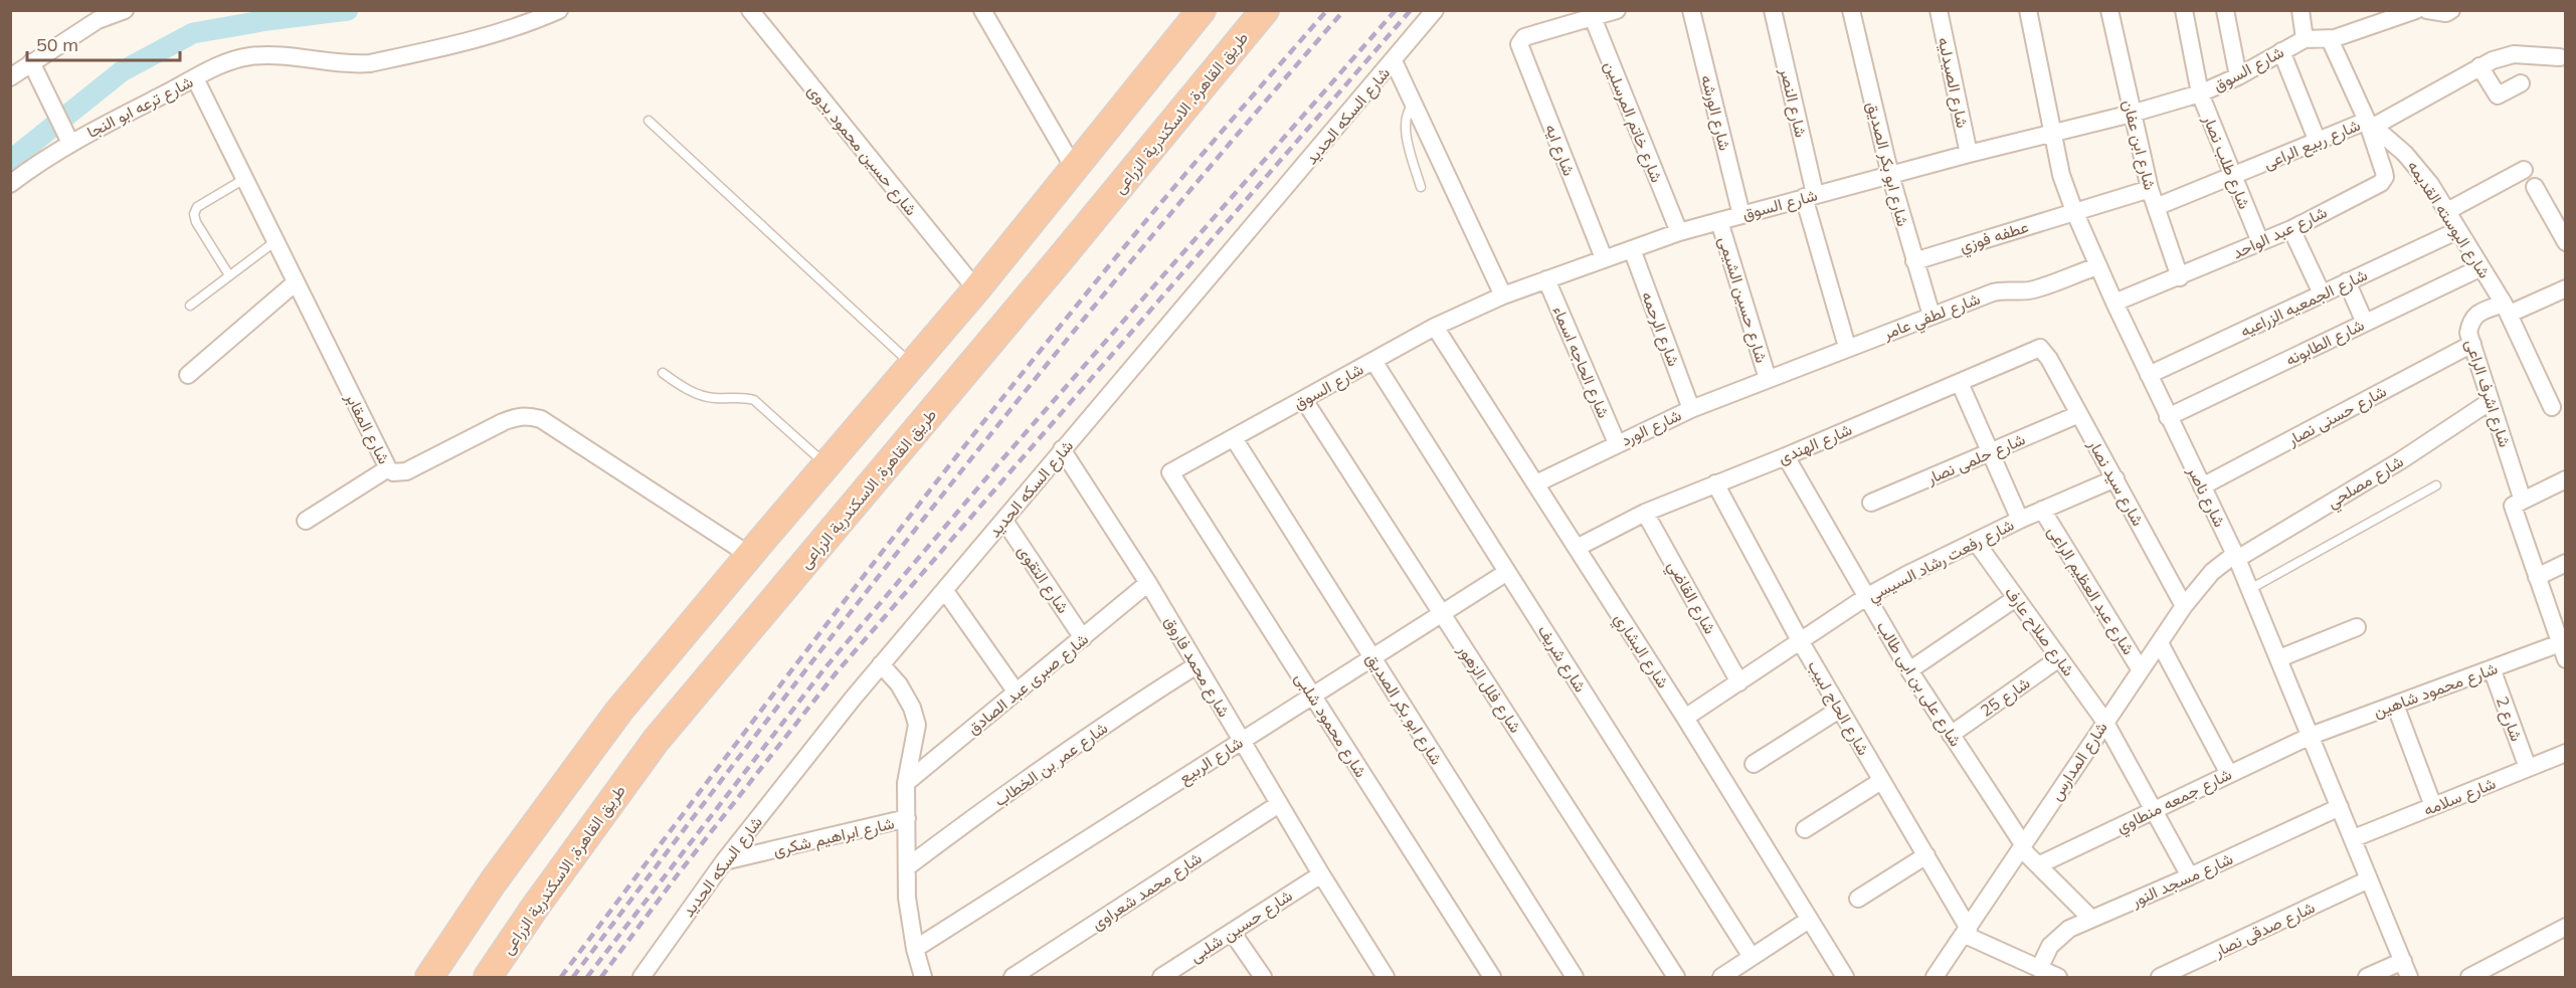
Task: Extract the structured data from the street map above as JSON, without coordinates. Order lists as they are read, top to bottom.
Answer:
{
  "streets": {
    "highway": ["طريق القاهرة, الاسكندرية الزراعى"],
    "street": [
      "شارع السوق",
      "شارع الصيدليه",
      "شارع النصر",
      "شارع ترعه ابو النجا",
      "شارع الورشه",
      "شارع السكه الحديد",
      "شارع خاتم المرسلين",
      "شارع ربيع الراعى",
      "شارع ابن عفان",
      "شارع حسين محمود بدوى",
      "شارع ايه",
      "شارع طلب نصار",
      "شارع ابو بكر الصديق",
      "شارع البوسته القديمه",
      "شارع عبد الواحد",
      "عطفه فوزي",
      "شارع حسين الشيمى",
      "شارع الجمعيه الزراعيه",
      "شارع لطفي عامر",
      "شارع الرحمه",
      "شارع الطابونه",
      "شارع الحاجه اسماء",
      "شارع اشرف الراعى",
      "شارع حسنى نصار",
      "شارع الورد",
      "شارع المقابر",
      "شارع الهندى",
      "شارع حلمى نصار",
      "شارع مصلحي",
      "شارع سيد نصار",
      "شارع ناصر",
      "شارع رفعت رشاد السيسي",
      "شارع التقوى",
      "شارع عبد العظيم الراعى",
      "شارع القاضي",
      "شارع صلاح عارف",
      "شارع البشاري",
      "شارع شريف",
      "شارع محمد فاروق",
      "شارع صبرى عبد الصادق",
      "شارع على بن ابى طالب",
      "شارع فلل الزهور",
      "شارع محمود شاهين",
      "شارع 25",
      "شارع الحاج لبيب",
      "شارع 2",
      "شارع محمود شلبى",
      "شارع الربيع",
      "شارع المدارس",
      "شارع عمر بن الخطاب",
      "شارع سلامه",
      "شارع جمعه منطاوي",
      "شارع ابراهيم شكرى",
      "شارع مسجد النور",
      "شارع محمد شعراوى",
      "شارع حسين شلبى",
      "شارع صدقى نصار"
    ]
  },
  "crossings": [
    ["شارع السوق", "شارع الصيدليه"],
    ["شارع السوق", "شارع النصر"],
    ["شارع السوق", "شارع الورشه"],
    ["شارع السوق", "شارع خاتم المرسلين"],
    ["شارع السوق", "شارع ابن عفان"],
    ["شارع السوق", "شارع ايه"],
    ["شارع السوق", "شارع طلب نصار"],
    ["شارع السوق", "شارع ابو بكر الصديق"],
    ["شارع السوق", "شارع البوسته القديمه"],
    ["شارع السوق", "شارع حسين الشيمى"],
    ["شارع السوق", "شارع الرحمه"],
    ["شارع السوق", "شارع الحاجه اسماء"],
    ["شارع السوق", "شارع ناصر"],
    ["شارع السوق", "شارع البشاري"],
    ["شارع السوق", "شارع شريف"],
    ["شارع السوق", "شارع فلل الزهور"],
    ["شارع السوق", "شارع محمود شلبى"],
    ["شارع النصر", "شارع لطفي عامر"],
    ["شارع ترعه ابو النجا", "شارع المقابر"],
    ["شارع السكه الحديد", "شارع التقوى"],
    ["شارع السكه الحديد", "شارع محمد فاروق"],
    ["شارع السكه الحديد", "شارع ابراهيم شكرى"],
    ["شارع خاتم المرسلين", "شارع ايه"],
    ["شارع ربيع الراعى", "شارع ابن عفان"],
    ["شارع ربيع الراعى", "شارع طلب نصار"],
    ["شارع ربيع الراعى", "شارع البوسته القديمه"],
    ["شارع ربيع الراعى", "شارع عبد الواحد"],
    ["شارع ابن عفان", "شارع عبد الواحد"],
    ["شارع ابن عفان", "عطفه فوزي"],
    ["شارع طلب نصار", "شارع عبد الواحد"],
    ["شارع ابو بكر الصديق", "عطفه فوزي"],
    ["شارع ابو بكر الصديق", "شارع لطفي عامر"],
    ["شارع ابو بكر الصديق", "شارع الربيع"],
    ["شارع البوسته القديمه", "شارع عبد الواحد"],
    ["شارع البوسته القديمه", "شارع الجمعيه الزراعيه"],
    ["شارع البوسته القديمه", "شارع الطابونه"],
    ["شارع البوسته القديمه", "شارع اشرف الراعى"],
    ["شارع عبد الواحد", "شارع ناصر"],
    ["عطفه فوزي", "شارع ناصر"],
    ["شارع حسين الشيمى", "شارع لطفي عامر"],
    ["شارع حسين الشيمى", "شارع الورد"],
    ["شارع الجمعيه الزراعيه", "شارع ناصر"],
    ["شارع لطفي عامر", "شارع الورد"],
    ["شارع لطفي عامر", "شارع ناصر"],
    ["شارع الرحمه", "شارع الورد"],
    ["شارع الطابونه", "شارع ناصر"],
    ["شارع الحاجه اسماء", "شارع الورد"],
    ["شارع اشرف الراعى", "شارع حسنى نصار"],
    ["شارع اشرف الراعى", "شارع مصلحي"],
    ["شارع اشرف الراعى", "شارع محمود شاهين"],
    ["شارع حسنى نصار", "شارع ناصر"],
    ["شارع الورد", "شارع البشاري"],
    ["شارع الهندى", "شارع سيد نصار"],
    ["شارع الهندى", "شارع القاضي"],
    ["شارع الهندى", "شارع البشاري"],
    ["شارع الهندى", "شارع على بن ابى طالب"],
    ["شارع الهندى", "شارع الحاج لبيب"],
    ["شارع حلمى نصار", "شارع سيد نصار"],
    ["شارع مصلحي", "شارع ناصر"],
    ["شارع مصلحي", "شارع المدارس"],
    ["شارع سيد نصار", "شارع رفعت رشاد السيسي"],
    ["شارع سيد نصار", "شارع المدارس"],
    ["شارع ناصر", "شارع محمود شاهين"],
    ["شارع ناصر", "شارع المدارس"],
    ["شارع ناصر", "شارع سلامه"],
    ["شارع ناصر", "شارع جمعه منطاوي"],
    ["شارع ناصر", "شارع مسجد النور"],
    ["شارع ناصر", "شارع صدقى نصار"],
    ["شارع رفعت رشاد السيسي", "شارع عبد العظيم الراعى"],
    ["شارع رفعت رشاد السيسي", "شارع القاضي"],
    ["شارع رفعت رشاد السيسي", "شارع صلاح عارف"],
    ["شارع رفعت رشاد السيسي", "شارع البشاري"],
    ["شارع رفعت رشاد السيسي", "شارع على بن ابى طالب"],
    ["شارع رفعت رشاد السيسي", "شارع الحاج لبيب"],
    ["شارع التقوى", "شارع صبرى عبد الصادق"],
    ["شارع عبد العظيم الراعى", "شارع المدارس"],
    ["شارع صلاح عارف", "شارع 25"],
    ["شارع صلاح عارف", "شارع المدارس"],
    ["شارع صلاح عارف", "شارع جمعه منطاوي"],
    ["شارع صلاح عارف", "شارع مسجد النور"],
    ["شارع شريف", "شارع الربيع"],
    ["شارع محمد فاروق", "شارع صبرى عبد الصادق"],
    ["شارع محمد فاروق", "شارع الربيع"],
    ["شارع محمد فاروق", "شارع عمر بن الخطاب"],
    ["شارع محمد فاروق", "شارع محمد شعراوى"],
    ["شارع محمد فاروق", "شارع حسين شلبى"],
    ["شارع على بن ابى طالب", "شارع 25"],
    ["شارع على بن ابى طالب", "شارع المدارس"],
    ["شارع على بن ابى طالب", "شارع جمعه منطاوي"],
    ["شارع على بن ابى طالب", "شارع مسجد النور"],
    ["شارع فلل الزهور", "شارع الربيع"],
    ["شارع محمود شاهين", "شارع 2"],
    ["شارع محمود شاهين", "شارع جمعه منطاوي"],
    ["شارع الحاج لبيب", "شارع المدارس"],
    ["شارع 2", "شارع سلامه"],
    ["شارع محمود شلبى", "شارع الربيع"]
  ],
  "scale_bar": "50 m"
}
